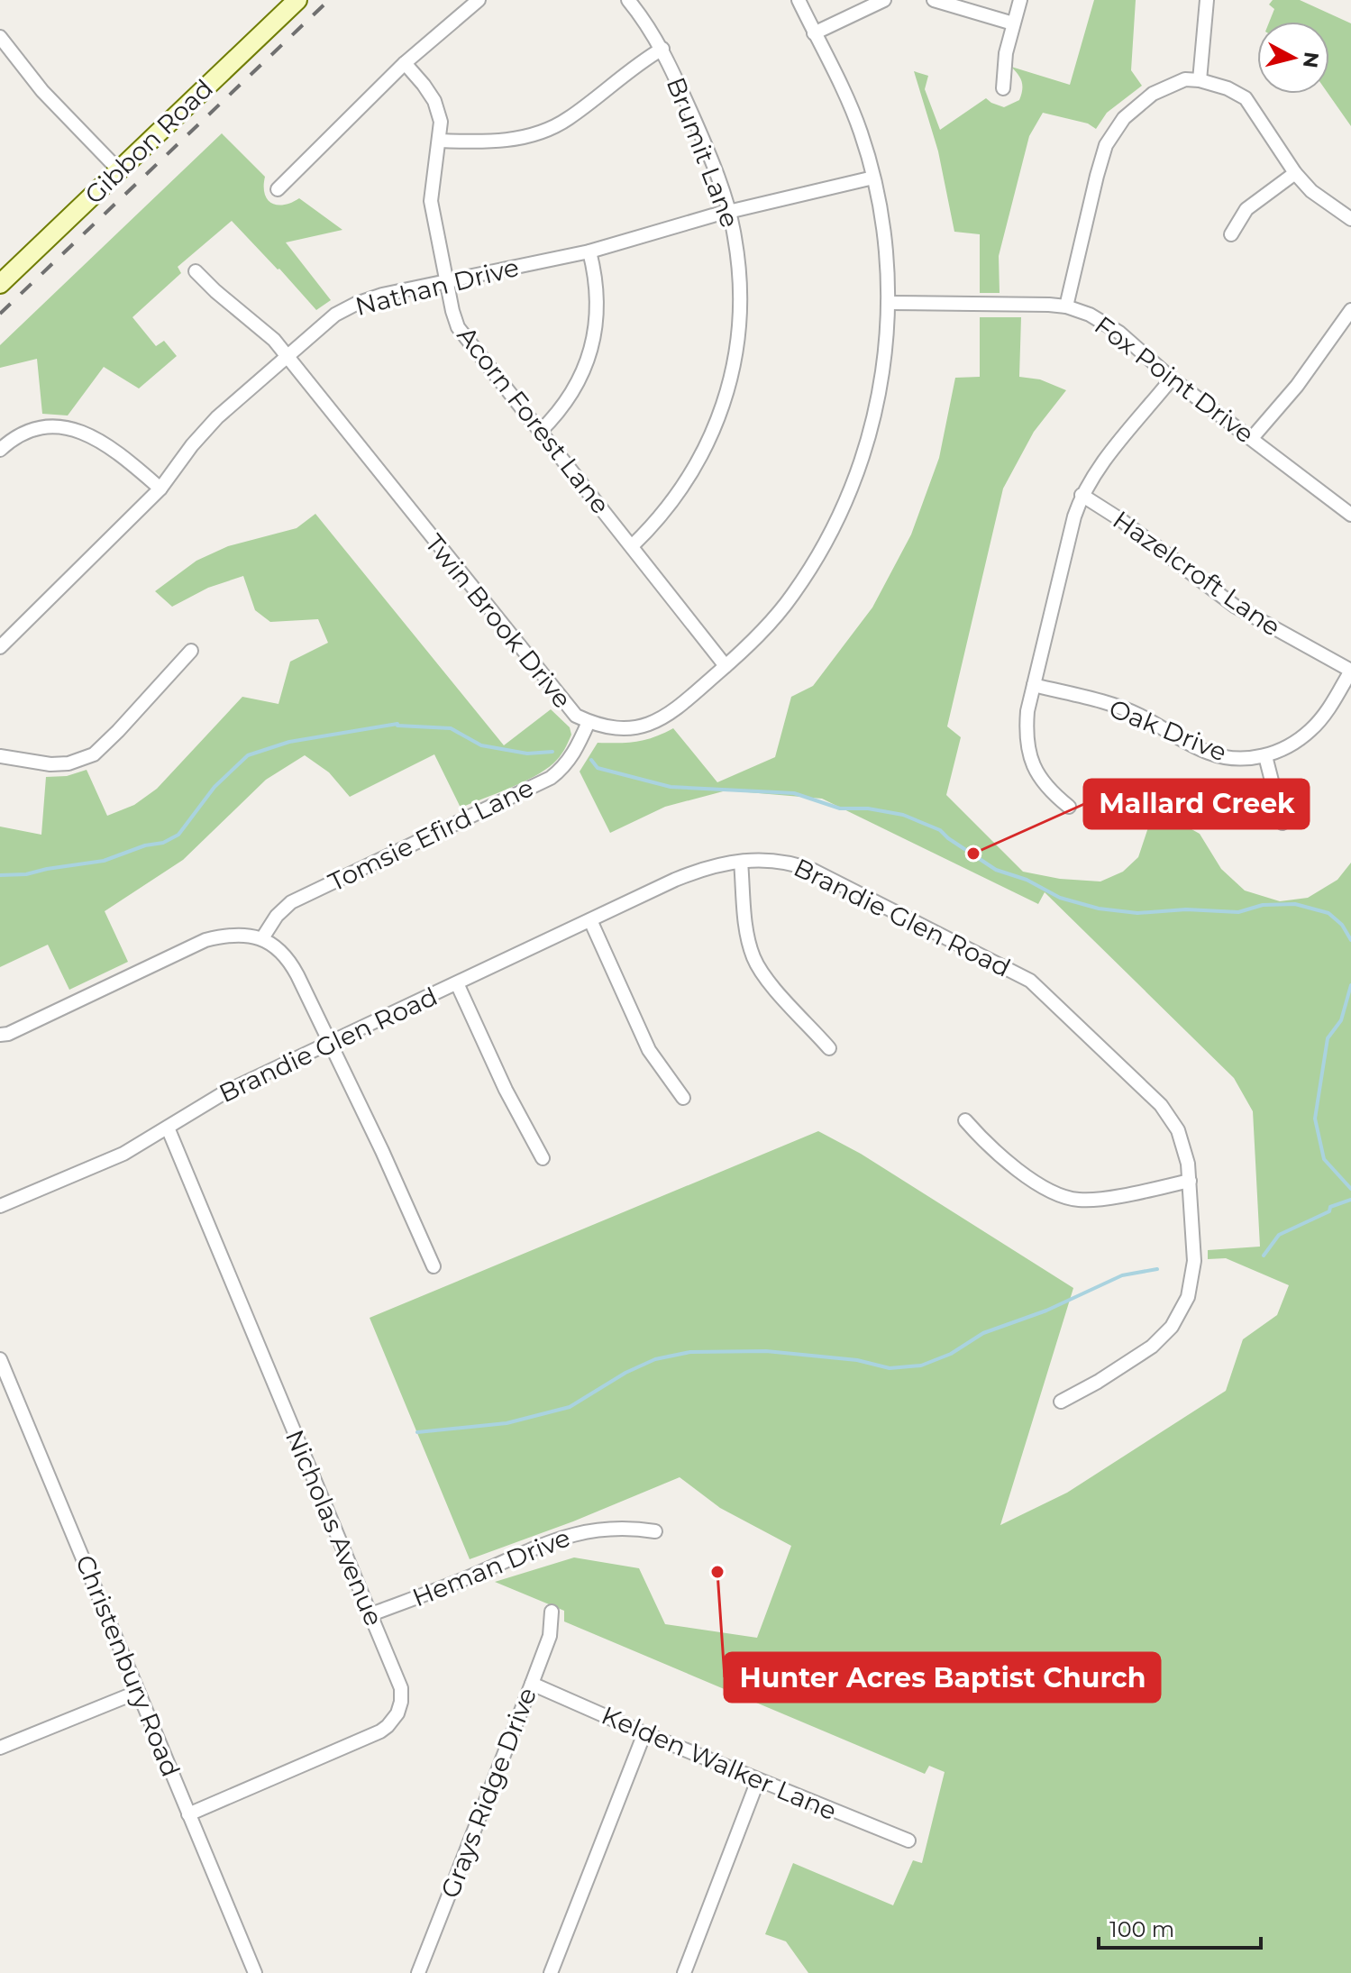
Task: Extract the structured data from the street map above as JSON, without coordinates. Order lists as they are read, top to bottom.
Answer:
{
  "streets": {
    "main road": ["Gibbon Road"],
    "street": [
      "Brumit Lane",
      "Nathan Drive",
      "Fox Point Drive",
      "Acorn Forest Lane",
      "Hazelcroft Lane",
      "Twin Brook Drive",
      "Oak Drive",
      "Tomsie Efird Lane",
      "Brandie Glen Road",
      "Nicholas Avenue",
      "Heman Drive",
      "Christenbury Road",
      "Kelden Walker Lane",
      "Grays Ridge Drive"
    ]
  },
  "crossings": [
    ["Brumit Lane", "Nathan Drive"],
    ["Brumit Lane", "Acorn Forest Lane"],
    ["Nathan Drive", "Acorn Forest Lane"],
    ["Nathan Drive", "Twin Brook Drive"],
    ["Fox Point Drive", "Twin Brook Drive"],
    ["Acorn Forest Lane", "Twin Brook Drive"],
    ["Hazelcroft Lane", "Oak Drive"],
    ["Twin Brook Drive", "Tomsie Efird Lane"],
    ["Brandie Glen Road", "Nicholas Avenue"],
    ["Nicholas Avenue", "Heman Drive"],
    ["Nicholas Avenue", "Christenbury Road"],
    ["Kelden Walker Lane", "Grays Ridge Drive"]
  ],
  "places": ["Mallard Creek", "Hunter Acres Baptist Church"],
  "scale_bar": "100 m",
  "north": "right"
}
